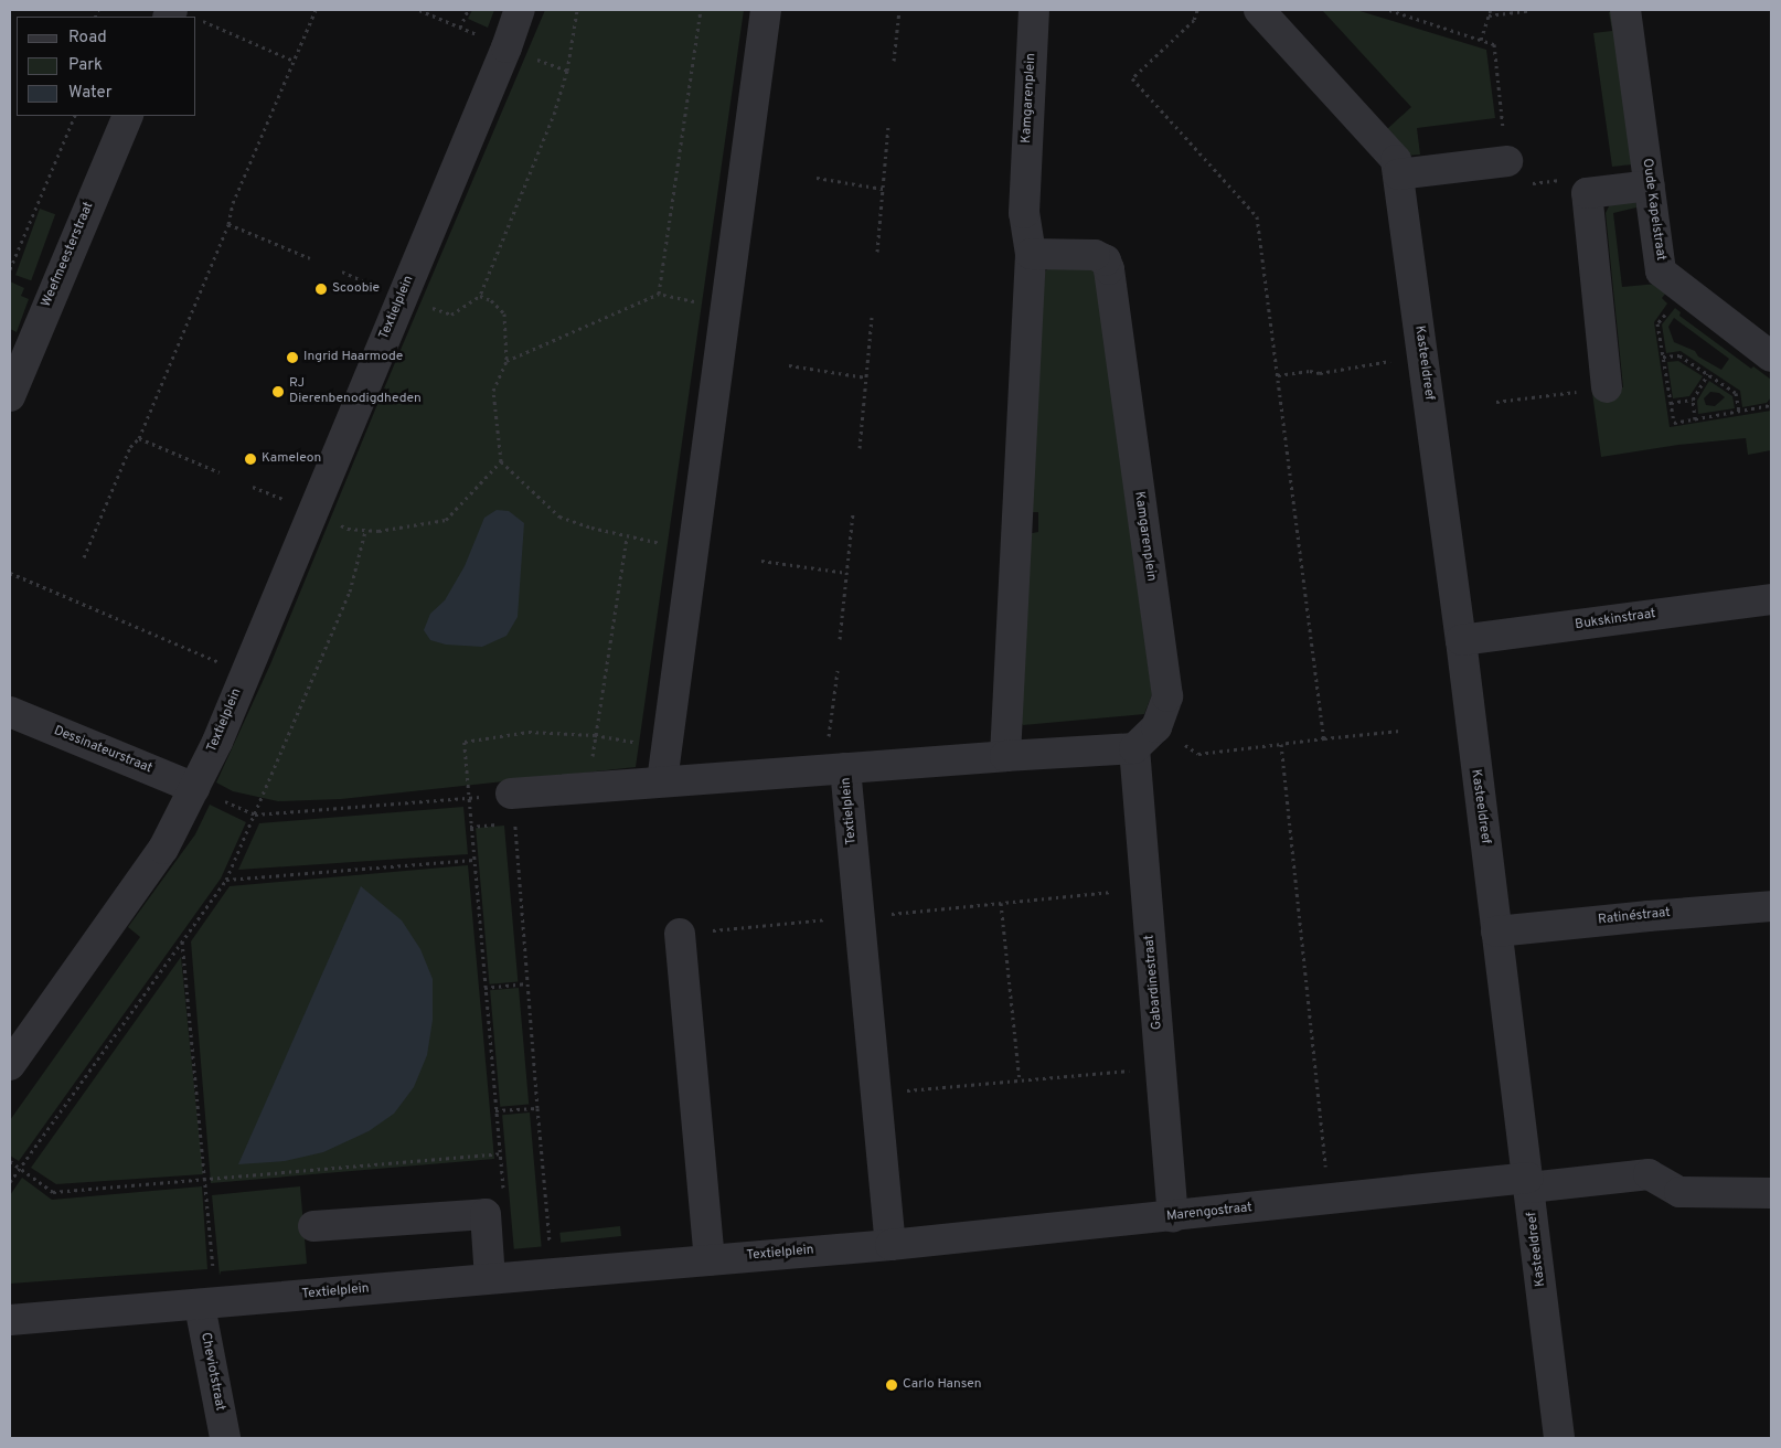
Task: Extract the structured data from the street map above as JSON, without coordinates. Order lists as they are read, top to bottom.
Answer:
{
  "streets": {
    "street": [
      "Kamgarenplein",
      "Oude Kapelstraat",
      "Weefmeesterstraat",
      "Textielplein",
      "Kasteeldreef",
      "Bukskinstraat",
      "Dessinateurstraat",
      "Ratinéstraat",
      "Gabardinestraat",
      "Marengostraat",
      "Cheviotstraat"
    ]
  },
  "crossings": [
    ["Kamgarenplein", "Gabardinestraat"],
    ["Textielplein", "Dessinateurstraat"],
    ["Textielplein", "Marengostraat"],
    ["Textielplein", "Cheviotstraat"],
    ["Kasteeldreef", "Bukskinstraat"],
    ["Kasteeldreef", "Ratinéstraat"],
    ["Kasteeldreef", "Marengostraat"],
    ["Gabardinestraat", "Marengostraat"]
  ],
  "places": [
    "Scoobie",
    "Ingrid Haarmode",
    "RJ Dierenbenodigdheden",
    "Kameleon",
    "Carlo Hansen"
  ],
  "legend": ["Road", "Park", "Water"]
}
